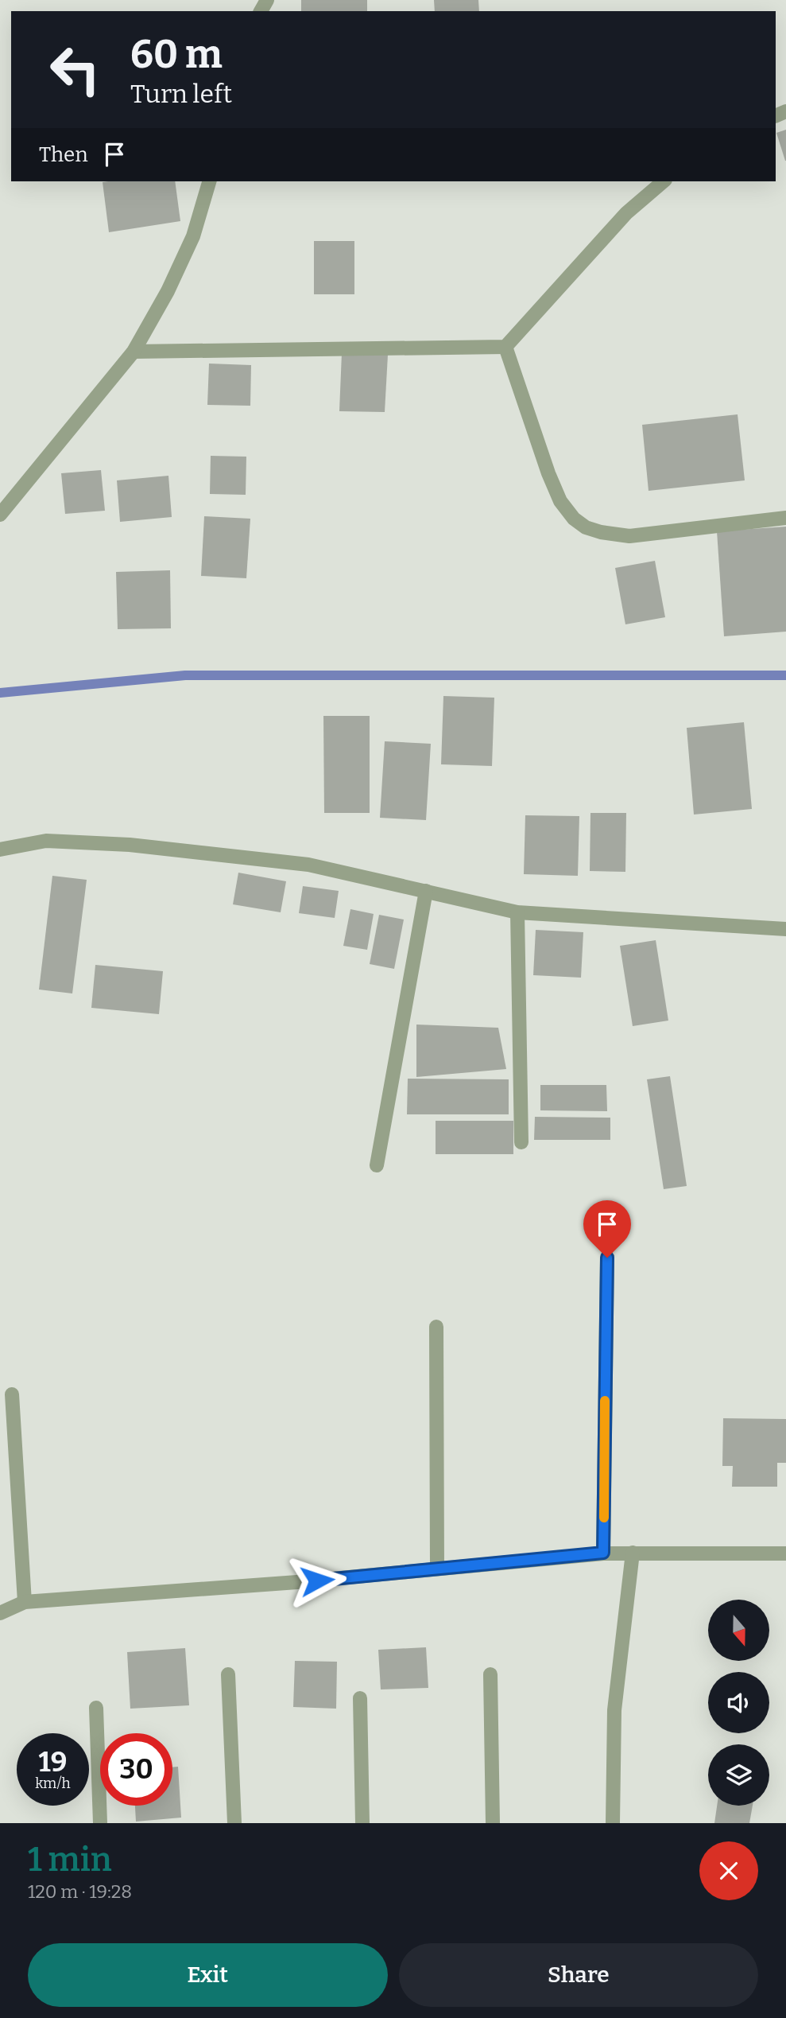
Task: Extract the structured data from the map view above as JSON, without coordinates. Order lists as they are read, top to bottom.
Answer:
{
  "north": "bottom",
  "page": {
    "turn": ["60 m", "Turn left"],
    "then": "Then",
    "speed": "19 km/h",
    "limit": "30",
    "heading": ["1 min", "120 m · 19:28"],
    "buttons": ["Exit", "Share"]
  }
}
